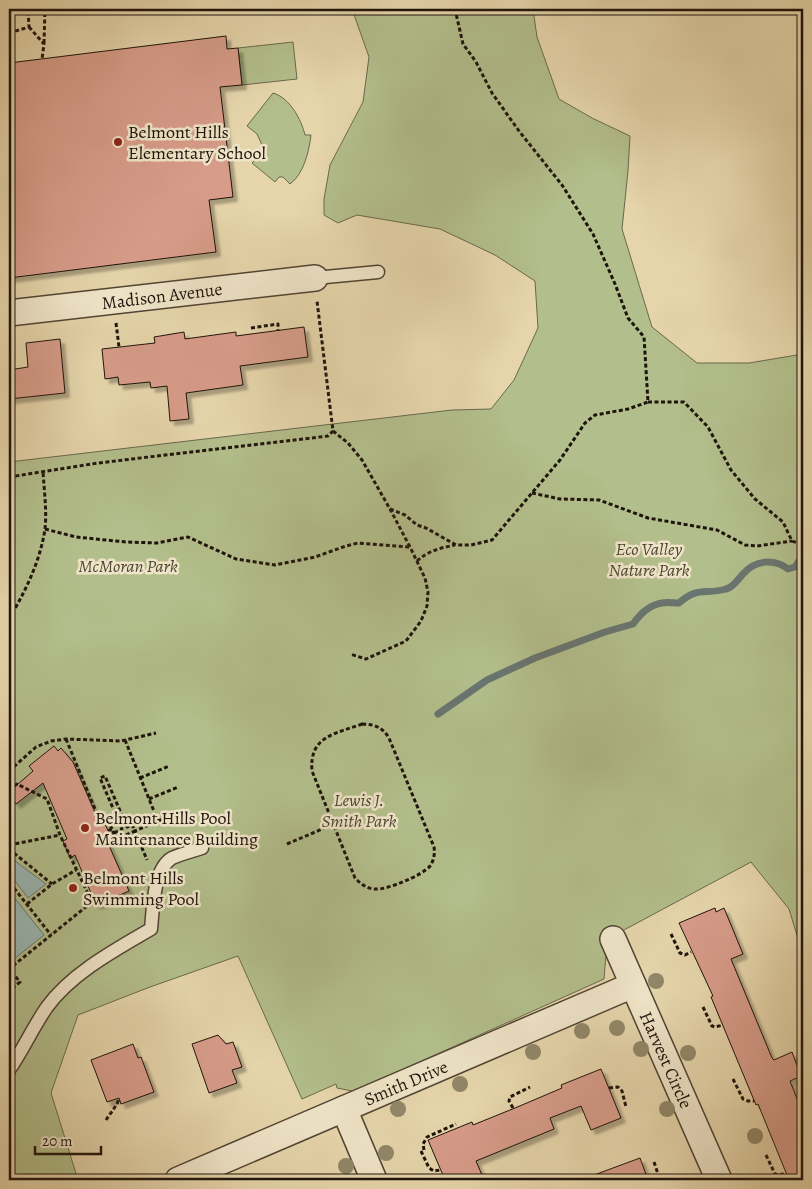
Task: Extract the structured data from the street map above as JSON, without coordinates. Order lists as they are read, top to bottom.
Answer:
{
  "streets": {
    "street": ["Madison Avenue", "Harvest Circle", "Smith Drive"]
  },
  "crossings": [
    ["Harvest Circle", "Smith Drive"]
  ],
  "parks": ["Eco Valley Nature Park", "McMoran Park", "Lewis J. Smith Park"],
  "places": ["Belmont Hills Elementary School", "Belmont Hills Pool Maintenance Building", "Belmont Hills Swimming Pool"],
  "scale_bar": "20 m"
}
